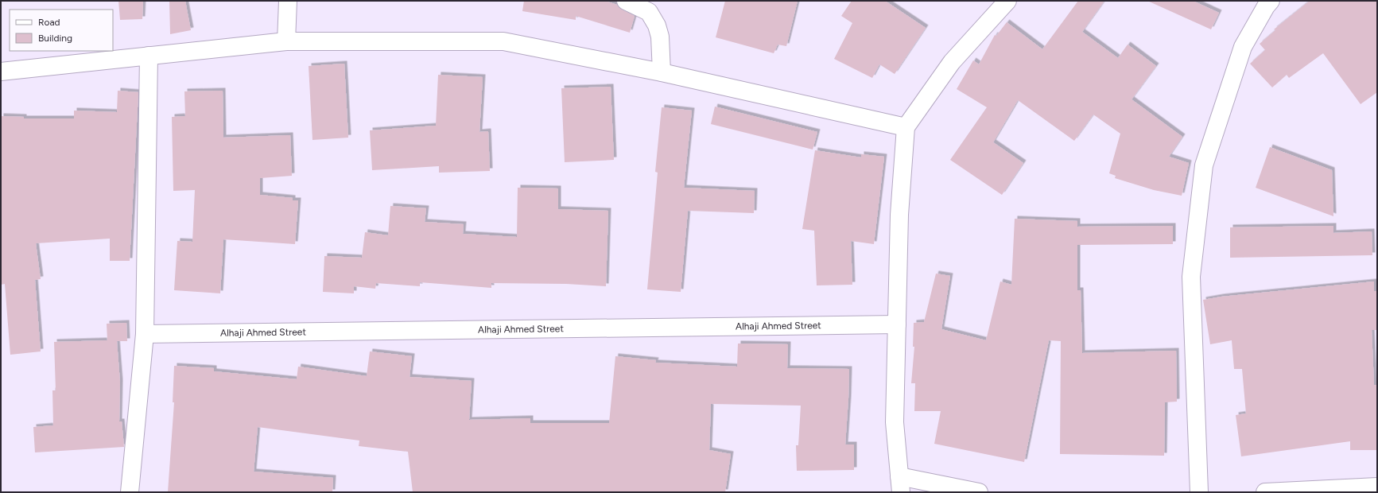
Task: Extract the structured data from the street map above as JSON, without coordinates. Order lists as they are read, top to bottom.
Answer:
{
  "streets": {
    "street": ["Alhaji Ahmed Street"]
  },
  "legend": ["Road", "Building"]
}
